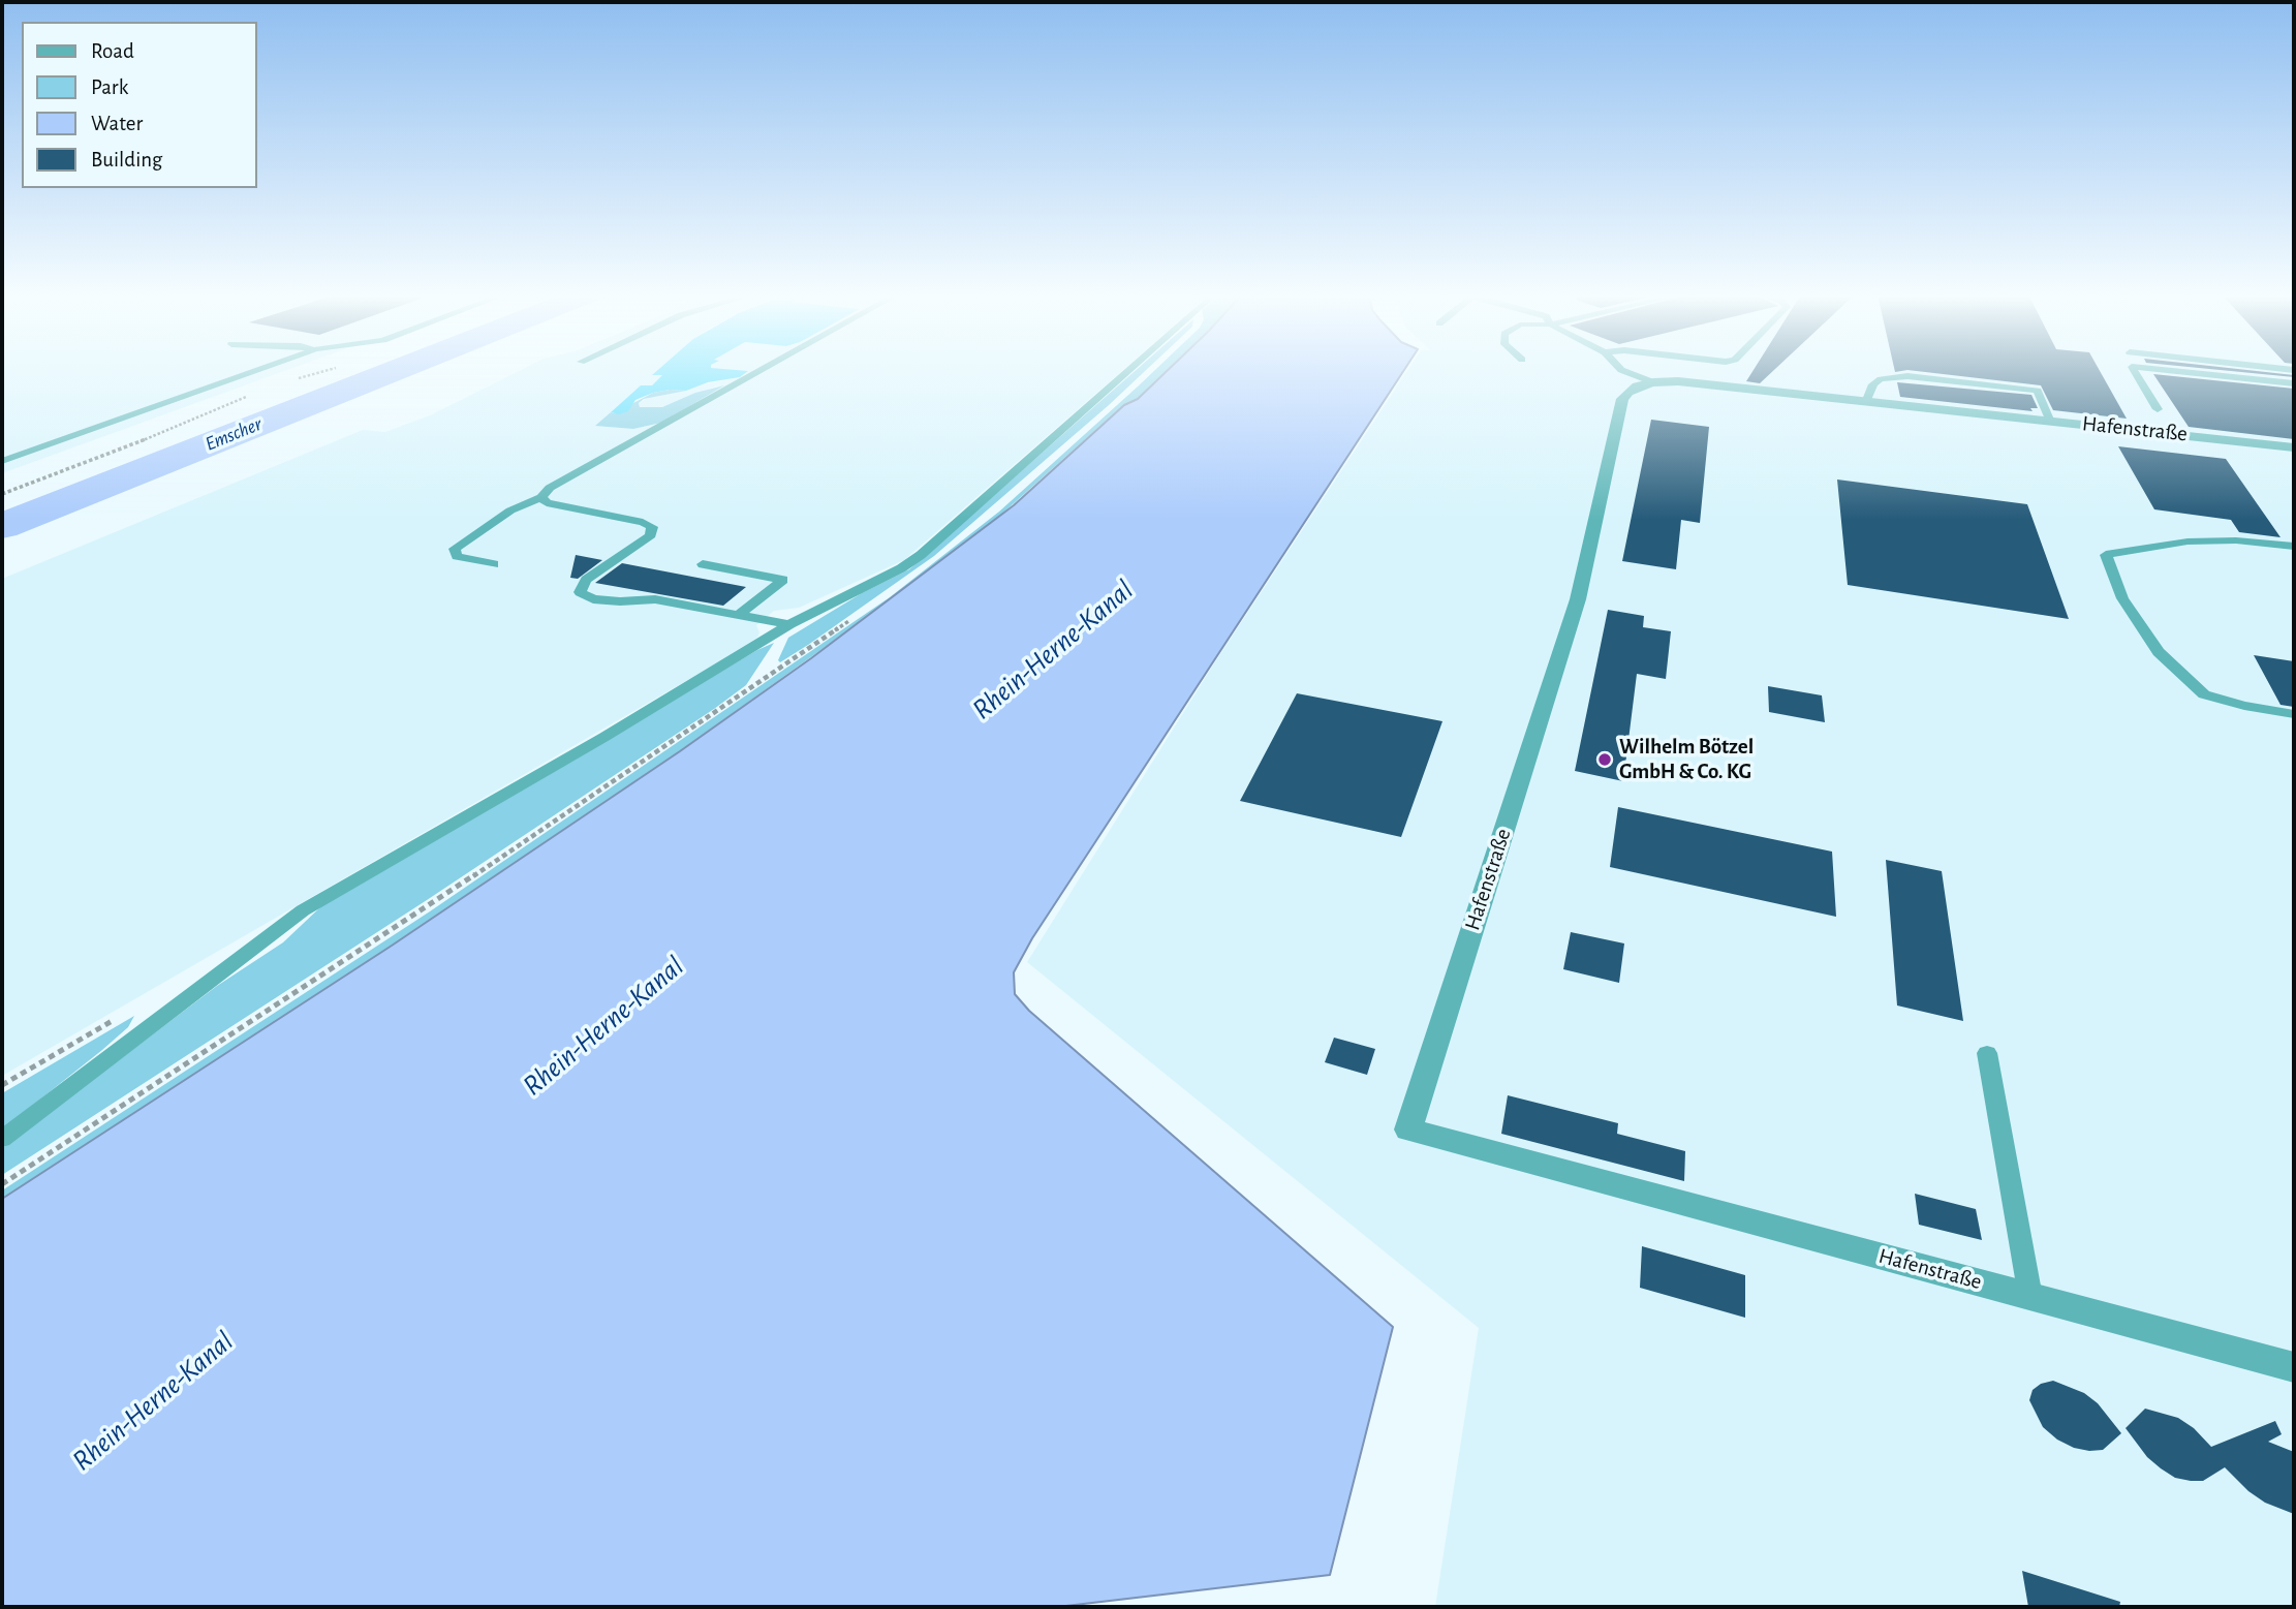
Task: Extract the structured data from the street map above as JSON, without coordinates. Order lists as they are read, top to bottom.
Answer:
{
  "streets": {
    "street": ["Hafenstraße"]
  },
  "water": ["Emscher", "Rhein-Herne-Kanal"],
  "places": ["Wilhelm Bötzel GmbH & Co. KG"],
  "legend": [
    "Road",
    "Park",
    "Water",
    "Building"
  ]
}
